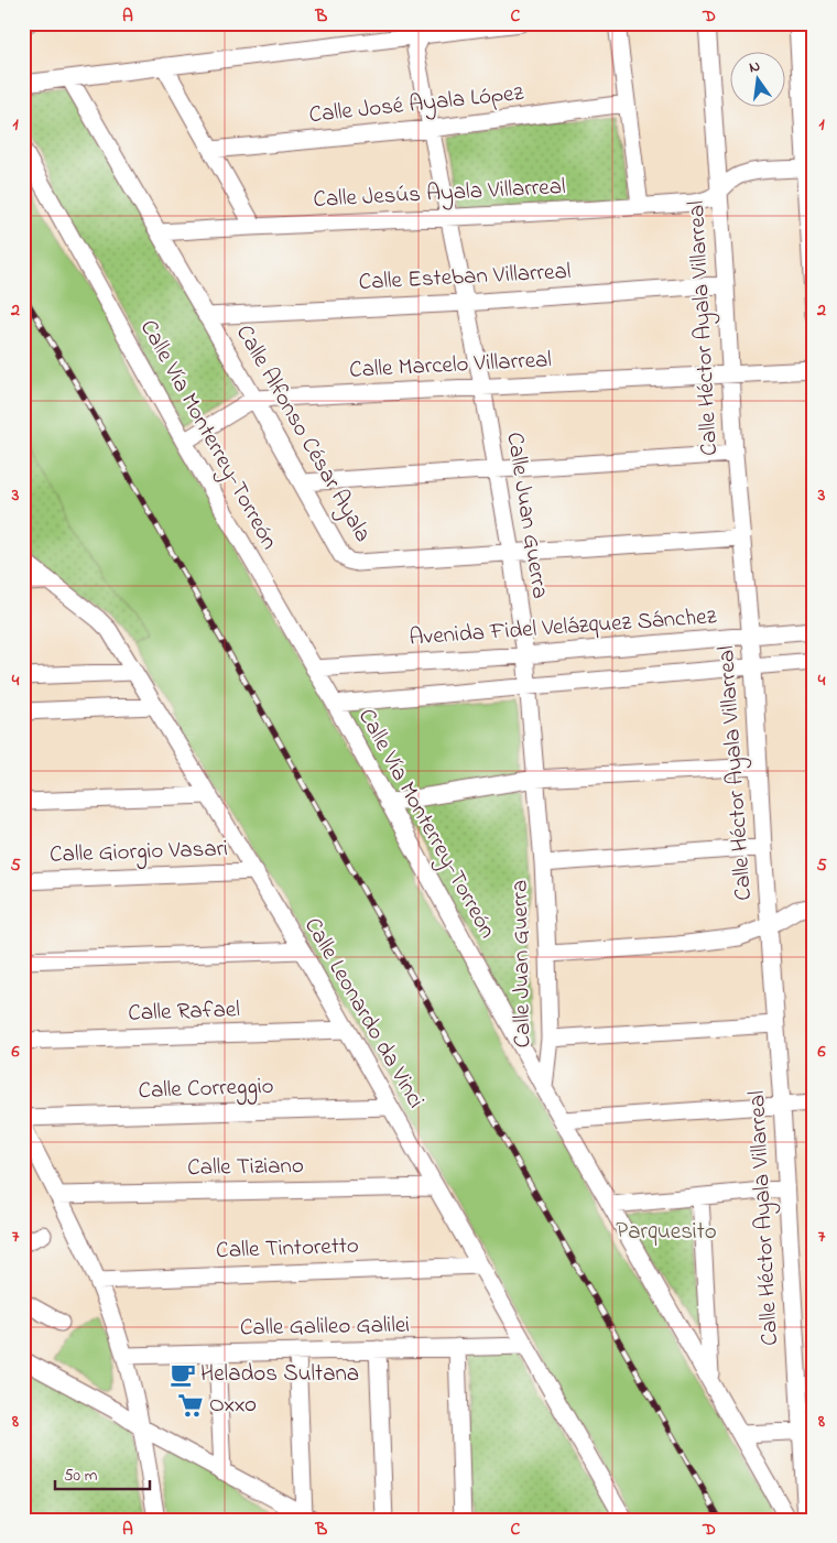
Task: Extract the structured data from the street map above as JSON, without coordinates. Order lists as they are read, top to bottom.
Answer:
{
  "streets": {
    "street": [
      "Calle José Ayala López",
      "Calle Jesús Ayala Villarreal",
      "Calle Esteban Villarreal",
      "Calle Héctor Ayala Villarreal",
      "Calle Marcelo Villarreal",
      "Calle Alfonso César Ayala",
      "Calle Vía Monterrey-Torreón",
      "Calle Juan Guerra",
      "Avenida Fidel Velázquez Sánchez",
      "Calle Giorgio Vasari",
      "Calle Rafael",
      "Calle Leonardo da Vinci",
      "Calle Correggio",
      "Calle Tiziano",
      "Calle Tintoretto",
      "Calle Galileo Galilei"
    ]
  },
  "crossings": [
    ["Calle José Ayala López", "Calle Juan Guerra"],
    ["Calle Jesús Ayala Villarreal", "Calle Héctor Ayala Villarreal"],
    ["Calle Jesús Ayala Villarreal", "Calle Alfonso César Ayala"],
    ["Calle Jesús Ayala Villarreal", "Calle Juan Guerra"],
    ["Calle Esteban Villarreal", "Calle Héctor Ayala Villarreal"],
    ["Calle Esteban Villarreal", "Calle Alfonso César Ayala"],
    ["Calle Esteban Villarreal", "Calle Juan Guerra"],
    ["Calle Héctor Ayala Villarreal", "Calle Marcelo Villarreal"],
    ["Calle Héctor Ayala Villarreal", "Calle Alfonso César Ayala"],
    ["Calle Héctor Ayala Villarreal", "Avenida Fidel Velázquez Sánchez"],
    ["Calle Marcelo Villarreal", "Calle Alfonso César Ayala"],
    ["Calle Marcelo Villarreal", "Calle Vía Monterrey-Torreón"],
    ["Calle Marcelo Villarreal", "Calle Juan Guerra"],
    ["Calle Alfonso César Ayala", "Calle Juan Guerra"],
    ["Calle Vía Monterrey-Torreón", "Calle Juan Guerra"],
    ["Calle Vía Monterrey-Torreón", "Avenida Fidel Velázquez Sánchez"],
    ["Calle Juan Guerra", "Avenida Fidel Velázquez Sánchez"],
    ["Calle Giorgio Vasari", "Calle Leonardo da Vinci"],
    ["Calle Rafael", "Calle Leonardo da Vinci"],
    ["Calle Leonardo da Vinci", "Calle Correggio"],
    ["Calle Leonardo da Vinci", "Calle Tiziano"],
    ["Calle Leonardo da Vinci", "Calle Tintoretto"],
    ["Calle Leonardo da Vinci", "Calle Galileo Galilei"]
  ],
  "parks": ["Parquesito"],
  "places": {
    "cafe": ["Helados Sultana"],
    "supermarket": ["Oxxo"]
  },
  "scale_bar": "50 m",
  "north": "top",
  "grid": {
    "columns": [
      "A",
      "B",
      "C",
      "D"
    ],
    "rows": [
      "1",
      "2",
      "3",
      "4",
      "5",
      "6",
      "7",
      "8"
    ]
  }
}
